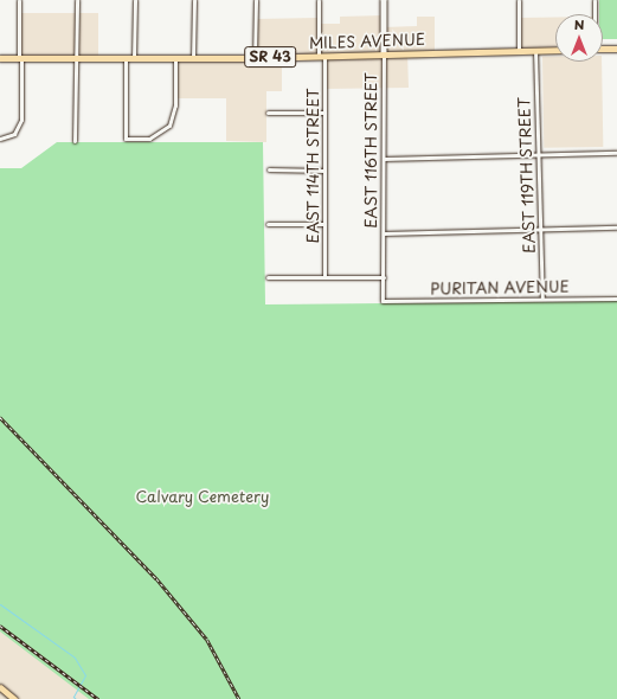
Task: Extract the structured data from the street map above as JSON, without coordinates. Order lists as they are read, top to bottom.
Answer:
{
  "streets": {
    "main road": ["MILES AVENUE", "SR 43", "EAST 116TH STREET"],
    "street": ["EAST 114TH STREET", "EAST 119TH STREET", "PURITAN AVENUE"]
  },
  "crossings": [
    ["MILES AVENUE", "EAST 116TH STREET"],
    ["MILES AVENUE", "EAST 114TH STREET"],
    ["MILES AVENUE", "EAST 119TH STREET"],
    ["EAST 116TH STREET", "PURITAN AVENUE"],
    ["EAST 119TH STREET", "PURITAN AVENUE"]
  ],
  "parks": ["Calvary Cemetery"],
  "north": "top"
}
